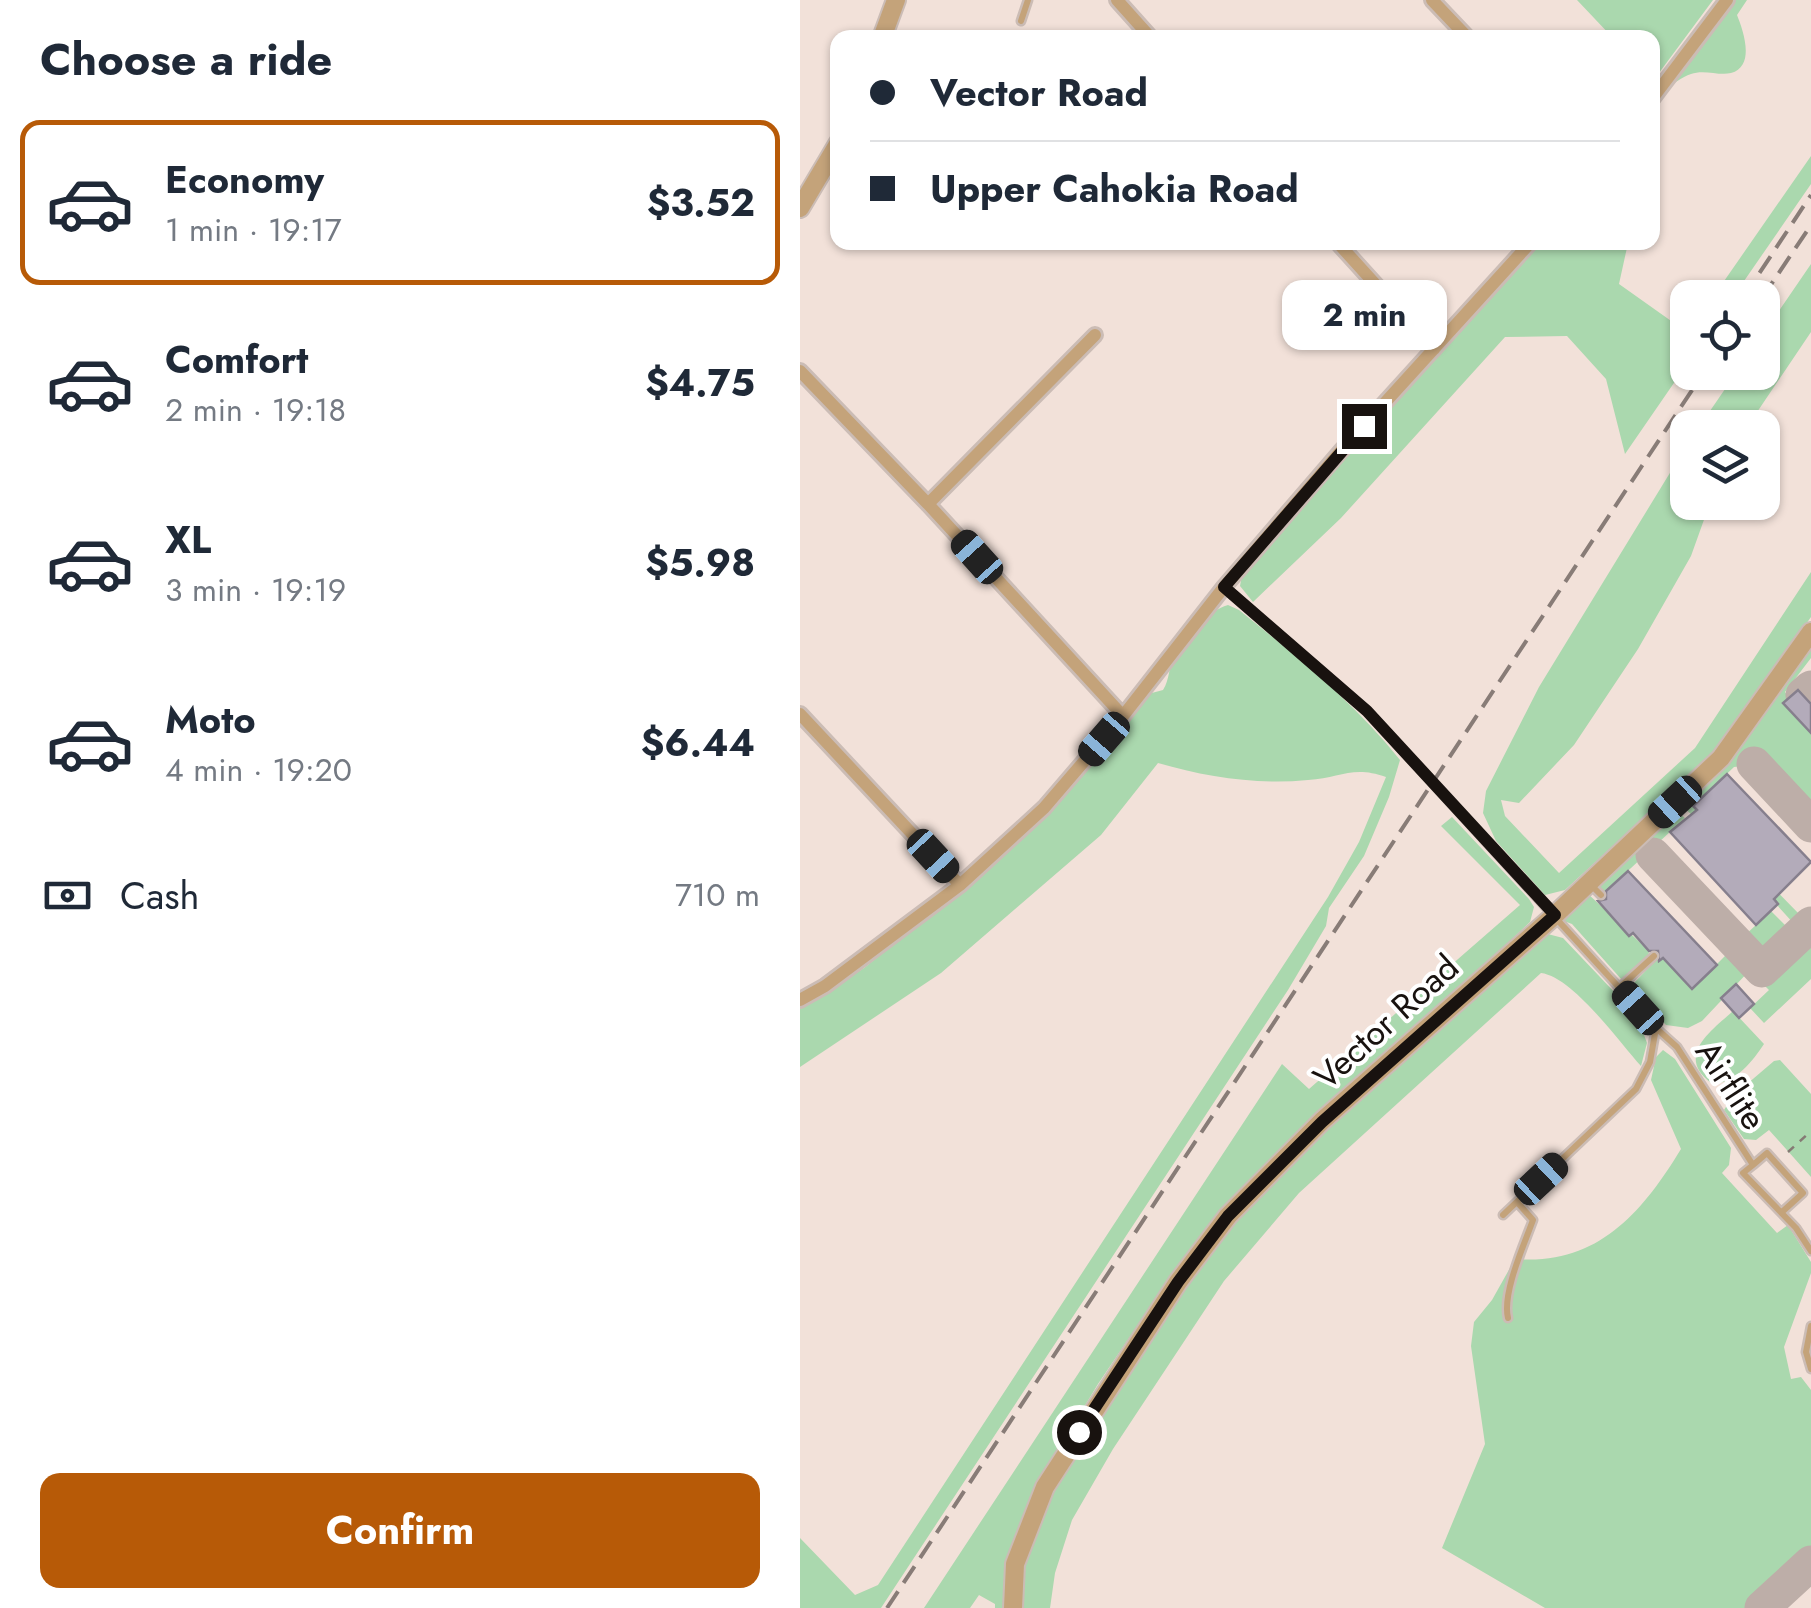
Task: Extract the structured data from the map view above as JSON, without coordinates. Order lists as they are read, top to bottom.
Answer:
{
  "streets": {
    "street": ["Vector Road"],
    "lane": ["Airflite"]
  },
  "crossings": [
    ["Vector Road", "Airflite"]
  ],
  "page": {
    "heading": "Choose a ride",
    "banner": ["Vector Road", "Upper Cahokia Road"],
    "list": [
      {
        "name": "Economy",
        "note": "1 min · 19:17",
        "value": "$3.52"
      },
      {
        "name": "Comfort",
        "note": "2 min · 19:18",
        "value": "$4.75"
      },
      {
        "name": "XL",
        "note": "3 min · 19:19",
        "value": "$5.98"
      },
      {
        "name": "Moto",
        "note": "4 min · 19:20",
        "value": "$6.44"
      }
    ],
    "bubble": "2 min",
    "pay": ["Cash", "710 m"],
    "buttons": "Confirm"
  }
}
